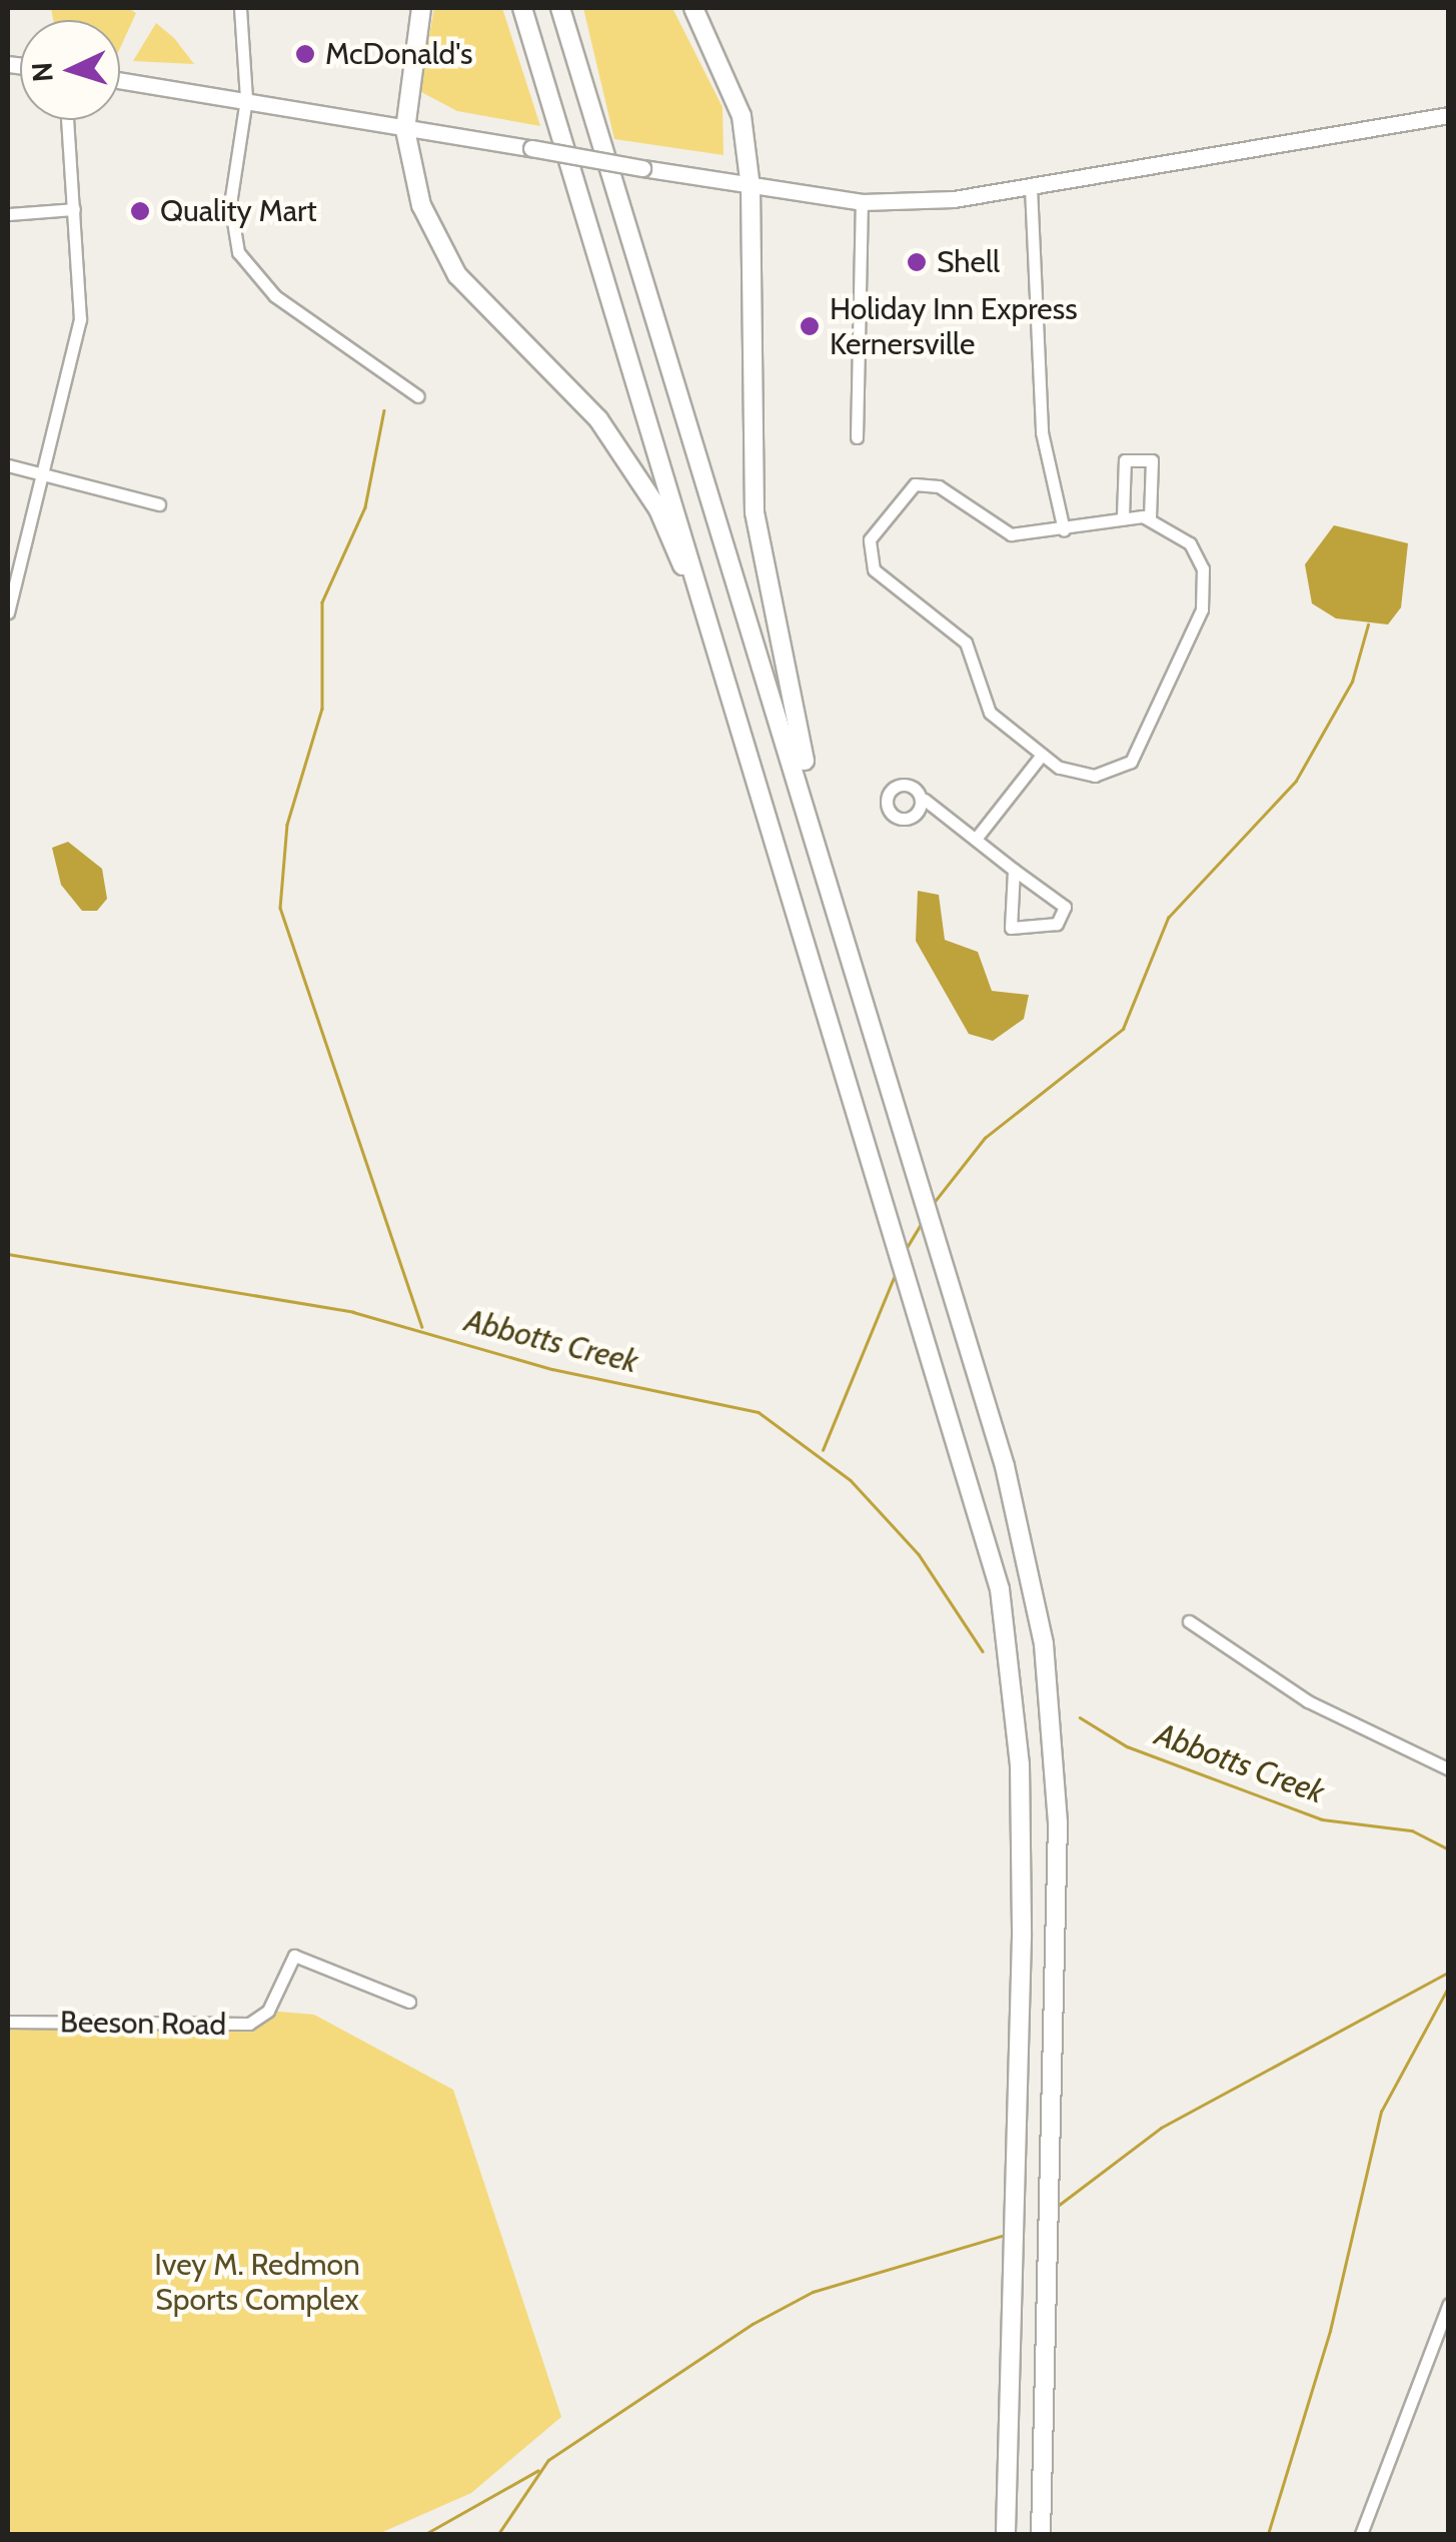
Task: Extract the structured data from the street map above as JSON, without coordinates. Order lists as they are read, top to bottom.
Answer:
{
  "streets": {
    "street": ["Beeson Road"]
  },
  "water": ["Abbotts Creek"],
  "parks": ["Ivey M. Redmon Sports Complex"],
  "places": [
    "McDonald's",
    "Quality Mart",
    "Shell",
    "Holiday Inn Express Kernersville"
  ],
  "north": "left"
}
